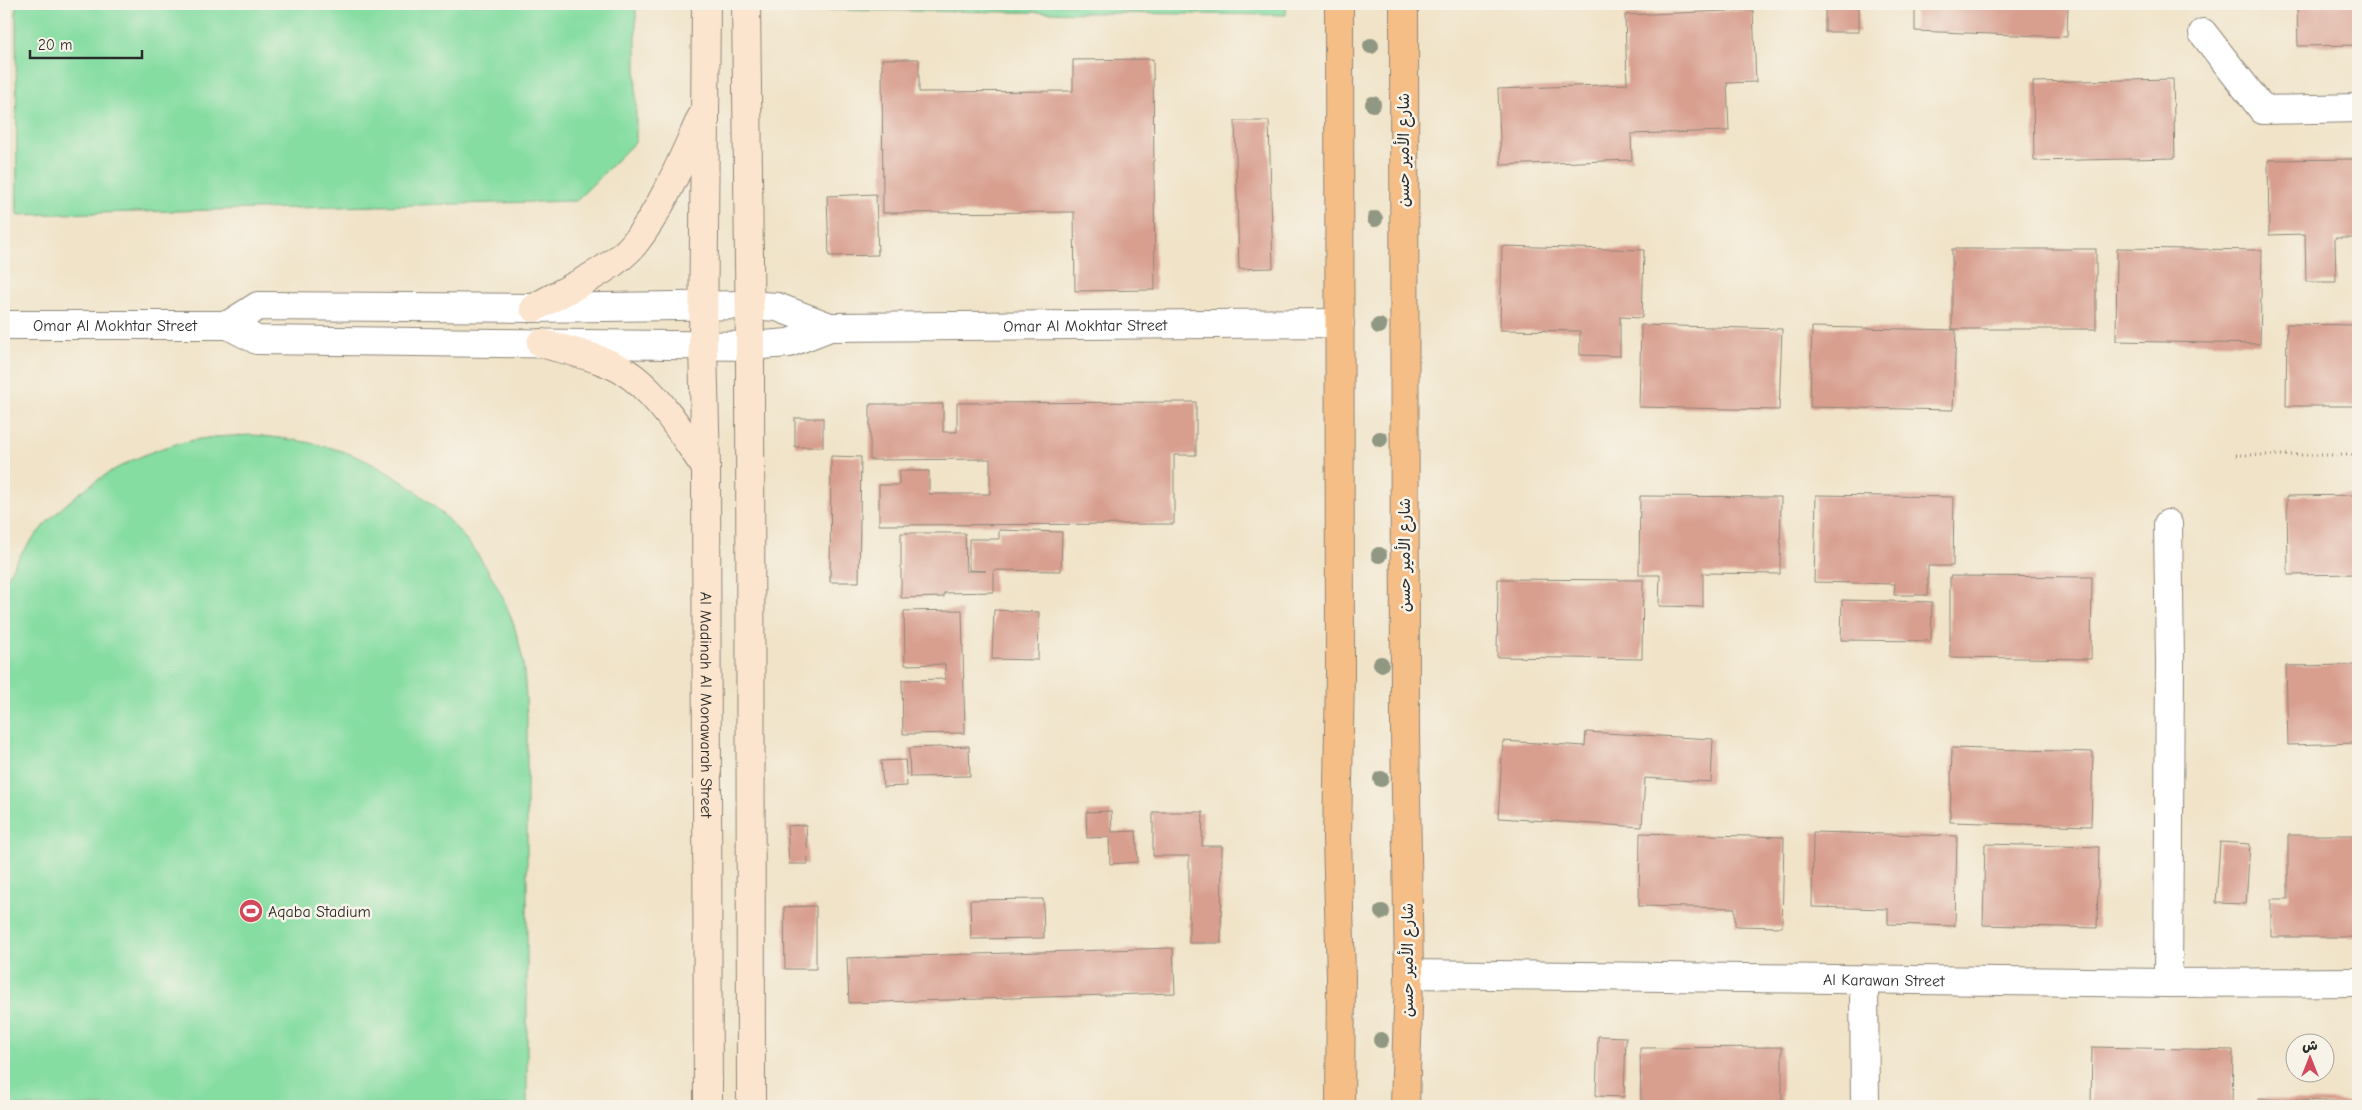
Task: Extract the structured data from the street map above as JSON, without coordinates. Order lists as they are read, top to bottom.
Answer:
{
  "streets": {
    "main road": ["شارع الأمير حسن", "Al Madinah Al Monawarah Street"],
    "street": ["Omar Al Mokhtar Street", "Al Karawan Street"]
  },
  "crossings": [
    ["شارع الأمير حسن", "Al Karawan Street"]
  ],
  "places": {
    "sports": ["Aqaba Stadium"]
  },
  "scale_bar": "20 m",
  "north": "top"
}
